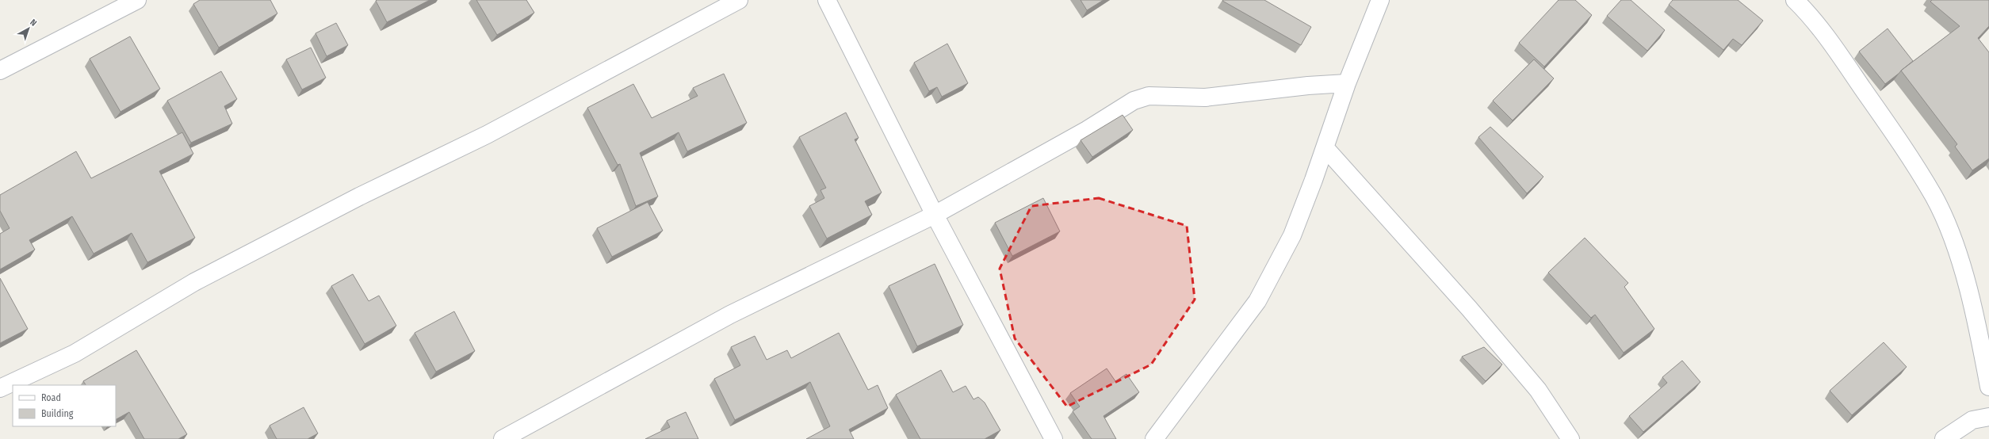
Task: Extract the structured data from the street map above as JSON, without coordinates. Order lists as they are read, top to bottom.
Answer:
{
  "legend": ["Road", "Building"],
  "north": "top right"
}
